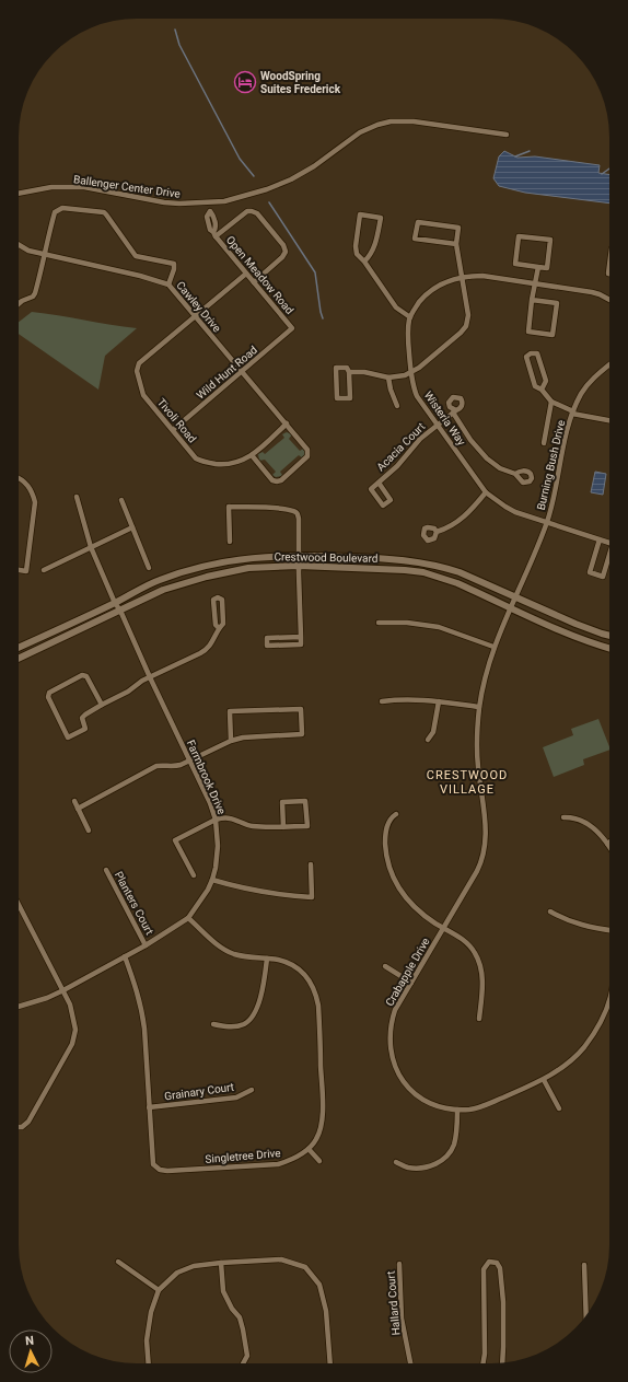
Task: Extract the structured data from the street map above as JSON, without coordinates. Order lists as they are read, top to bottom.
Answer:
{
  "streets": {
    "main road": ["Crestwood Boulevard"],
    "street": [
      "Ballenger Center Drive",
      "Open Meadow Road",
      "Cawley Drive",
      "Wild Hunt Road",
      "Wisteria Way",
      "Tivoli Road",
      "Acacia Court",
      "Burning Bush Drive",
      "Farmbrook Drive",
      "Planters Court",
      "Crabapple Drive",
      "Grainary Court",
      "Singletree Drive",
      "Hallard Court"
    ]
  },
  "crossings": [
    ["Ballenger Center Drive", "Open Meadow Road"],
    ["Open Meadow Road", "Wild Hunt Road"],
    ["Cawley Drive", "Wild Hunt Road"],
    ["Cawley Drive", "Tivoli Road"],
    ["Wild Hunt Road", "Tivoli Road"],
    ["Wisteria Way", "Acacia Court"],
    ["Wisteria Way", "Burning Bush Drive"],
    ["Burning Bush Drive", "Crestwood Boulevard"],
    ["Burning Bush Drive", "Crabapple Drive"],
    ["Crestwood Boulevard", "Farmbrook Drive"],
    ["Crestwood Boulevard", "Crabapple Drive"],
    ["Farmbrook Drive", "Planters Court"],
    ["Farmbrook Drive", "Singletree Drive"],
    ["Grainary Court", "Singletree Drive"]
  ],
  "districts": ["CRESTWOOD VILLAGE"],
  "places": {
    "hotel": ["WoodSpring Suites Frederick"]
  },
  "north": "top"
}
